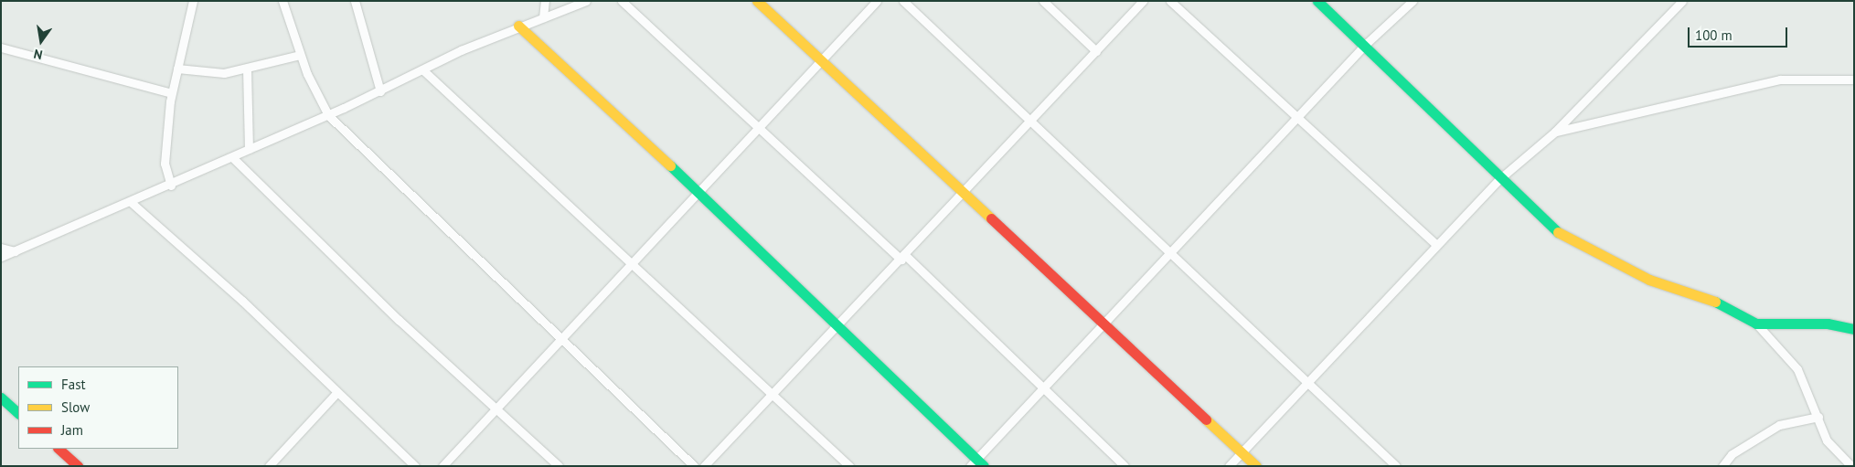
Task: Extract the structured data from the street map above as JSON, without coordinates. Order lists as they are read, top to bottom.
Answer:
{
  "legend": ["Fast", "Slow", "Jam"],
  "scale_bar": "100 m",
  "north": "bottom"
}
